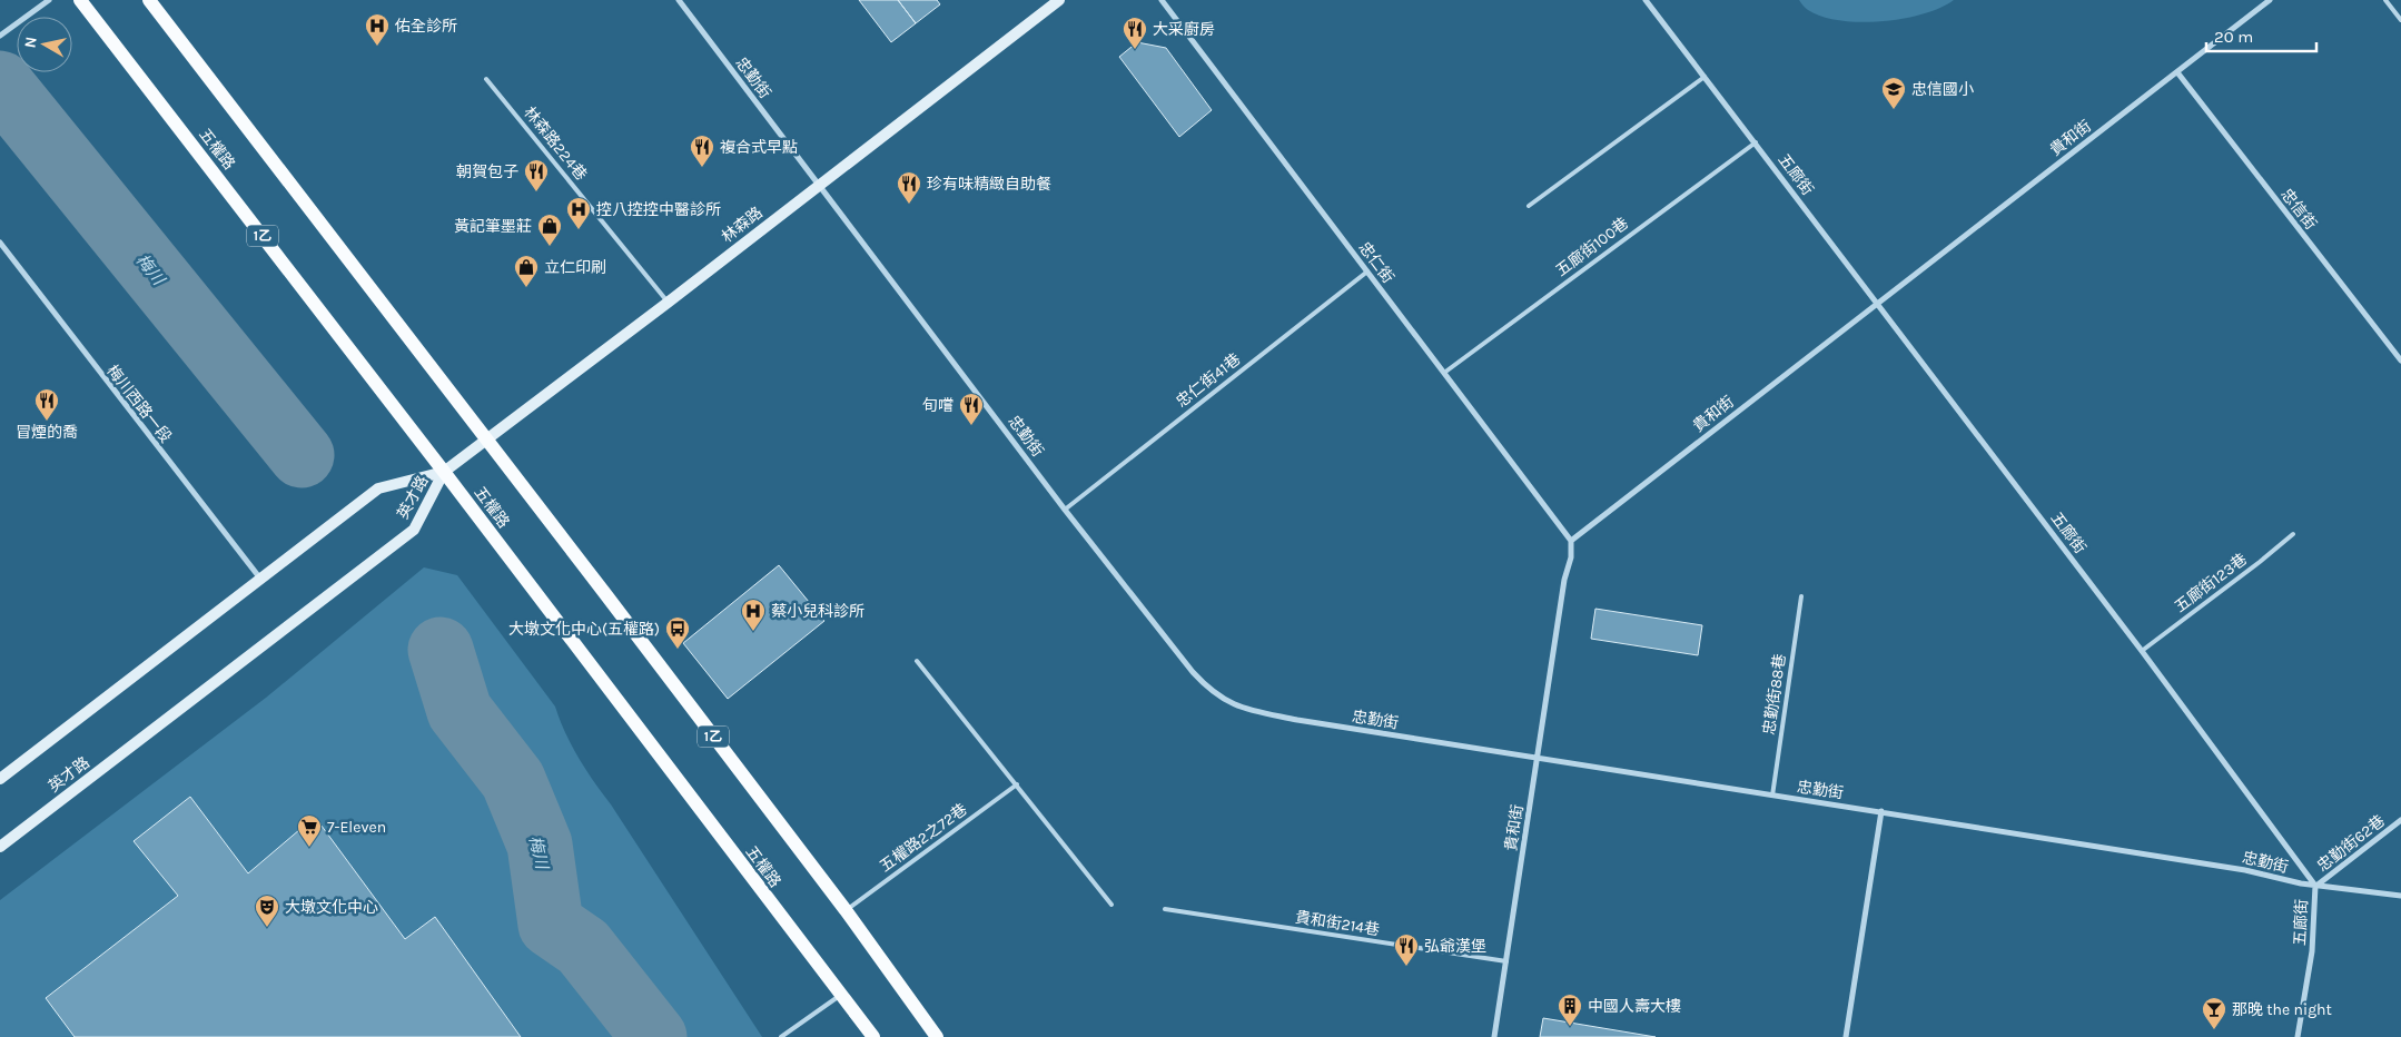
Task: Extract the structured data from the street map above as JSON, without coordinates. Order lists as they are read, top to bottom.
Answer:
{
  "streets": {
    "main road": [
      "五權路",
      "林森路",
      "1乙",
      "英才路"
    ],
    "street": [
      "忠勤街",
      "貴和街",
      "五廊街",
      "忠信街",
      "忠仁街",
      "梅川西路一段",
      "忠勤街62巷"
    ],
    "lane": [
      "林森路224巷",
      "五廊街100巷",
      "忠仁街41巷",
      "五廊街123巷",
      "忠勤街88巷",
      "五權路2之72巷",
      "貴和街214巷"
    ]
  },
  "crossings": [
    ["忠勤街", "貴和街"],
    ["忠勤街", "五廊街"],
    ["忠勤街", "林森路"],
    ["忠勤街", "忠仁街41巷"],
    ["忠勤街", "忠勤街88巷"],
    ["忠勤街", "忠勤街62巷"],
    ["貴和街", "五廊街"],
    ["貴和街", "忠信街"],
    ["貴和街", "忠仁街"],
    ["貴和街", "貴和街214巷"],
    ["林森路224巷", "林森路"],
    ["五權路", "林森路"],
    ["五權路", "英才路"],
    ["五廊街", "五廊街100巷"],
    ["五廊街", "五廊街123巷"],
    ["五廊街", "忠勤街62巷"],
    ["林森路", "1乙"],
    ["林森路", "英才路"],
    ["1乙", "五權路2之72巷"],
    ["五廊街100巷", "忠仁街"],
    ["忠仁街", "忠仁街41巷"],
    ["梅川西路一段", "英才路"]
  ],
  "water": ["梅川"],
  "places": {
    "hospital": ["佑全診所", "控八控控中醫診所", "蔡小兒科診所"],
    "restaurant": [
      "大采廚房",
      "複合式早點",
      "朝賀包子",
      "珍有味精緻自助餐",
      "冒煙的喬",
      "旬嚐",
      "弘爺漢堡"
    ],
    "school or university": ["忠信國小"],
    "shop": ["黃記筆墨莊", "立仁印刷"],
    "bus stop": ["大墩文化中心(五權路)"],
    "supermarket": ["7-Eleven"],
    "theatre": ["大墩文化中心"],
    "building": ["中國人壽大樓"],
    "bar": ["那晚 the night"]
  },
  "scale_bar": "20 m",
  "north": "left"
}
